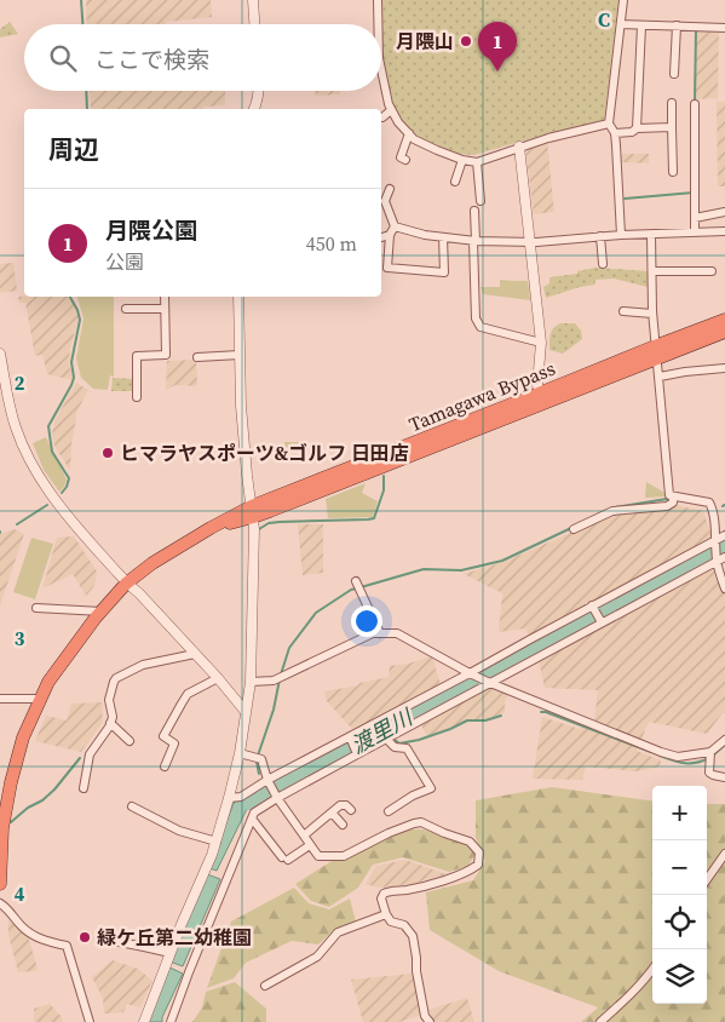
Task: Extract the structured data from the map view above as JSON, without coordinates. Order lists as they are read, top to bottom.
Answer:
{
  "streets": {
    "highway": ["Tamagawa Bypass"]
  },
  "water": ["渡里川"],
  "places": ["月隈山", "ヒマラヤスポーツ&ゴルフ 日田店", "緑ケ丘第二幼稚園"],
  "page": {
    "pins": "1",
    "search": "ここで検索",
    "heading": "周辺",
    "list": [
      {
        "mark": "1",
        "name": "月隈公園",
        "note": "公園",
        "value": "450 m"
      }
    ],
    "map_buttons": ["+", "−"]
  },
  "grid": {
    "columns": ["C"],
    "rows": ["2", "3", "4"]
  }
}
